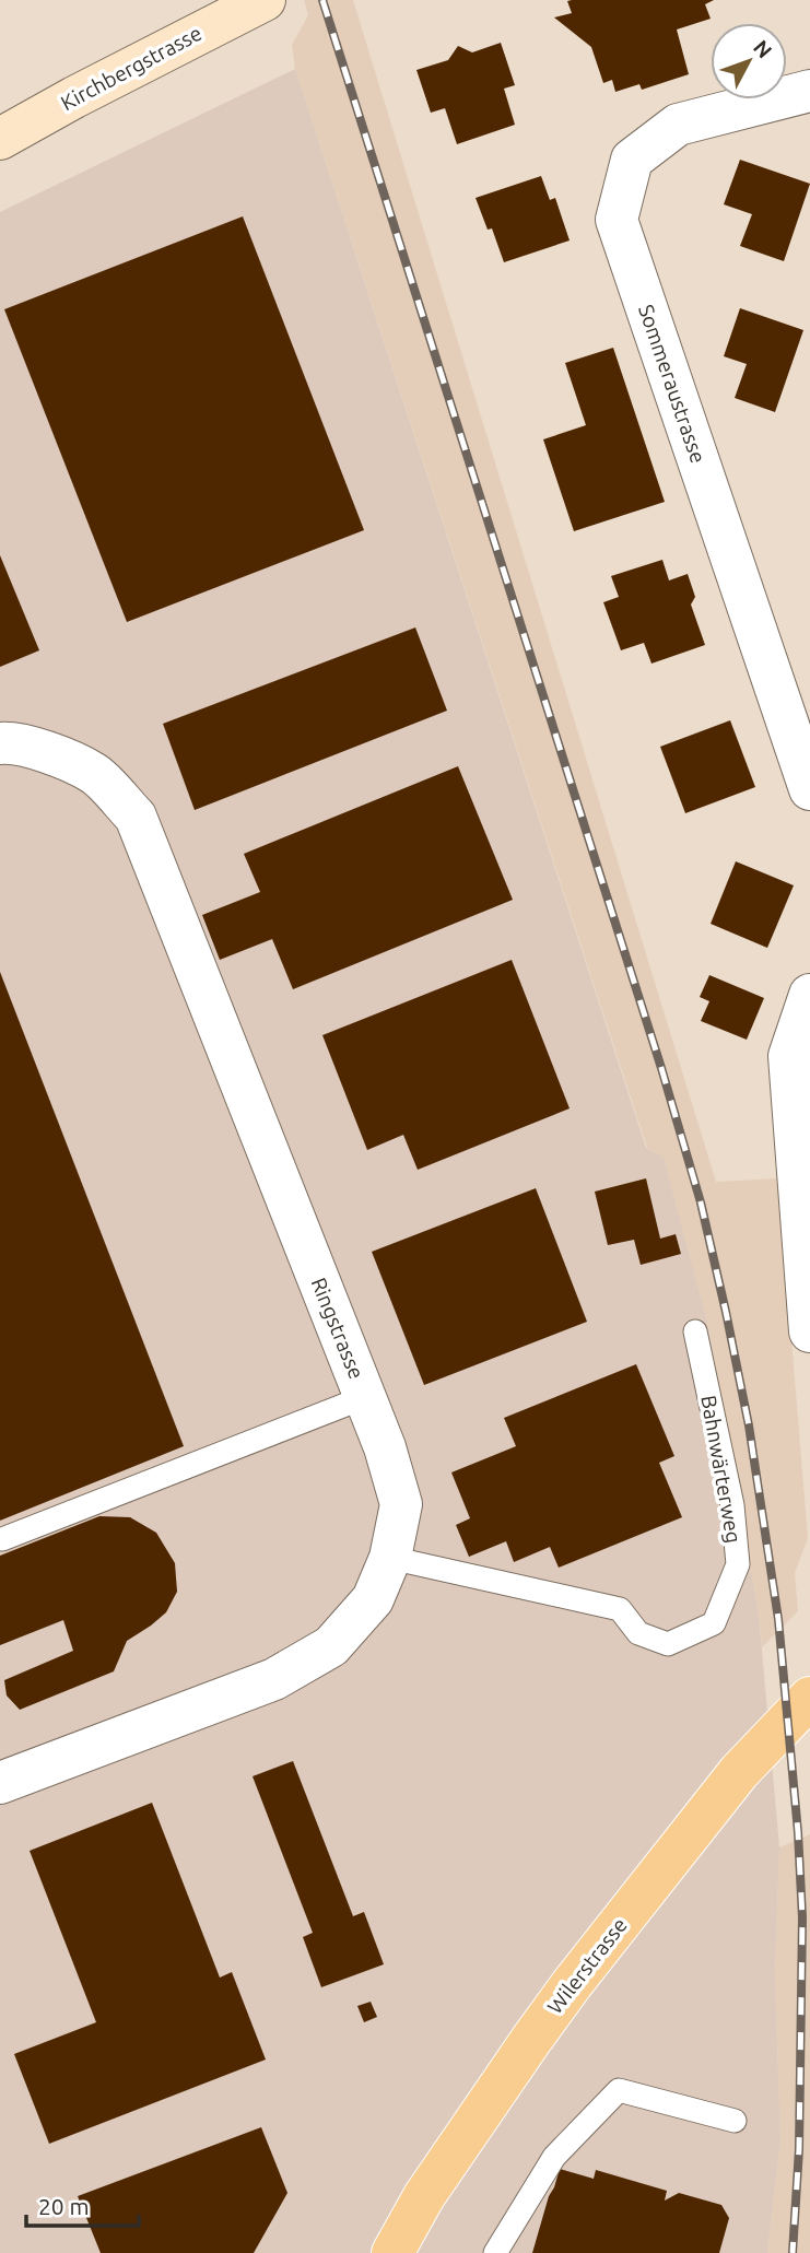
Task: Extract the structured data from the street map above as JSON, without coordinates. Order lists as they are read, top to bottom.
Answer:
{
  "streets": {
    "main road": ["Kirchbergstrasse", "Wilerstrasse"],
    "street": ["Sommeraustrasse", "Ringstrasse"],
    "lane": ["Bahnwärterweg"]
  },
  "crossings": [
    ["Ringstrasse", "Bahnwärterweg"]
  ],
  "scale_bar": "20 m",
  "north": "top right"
}
